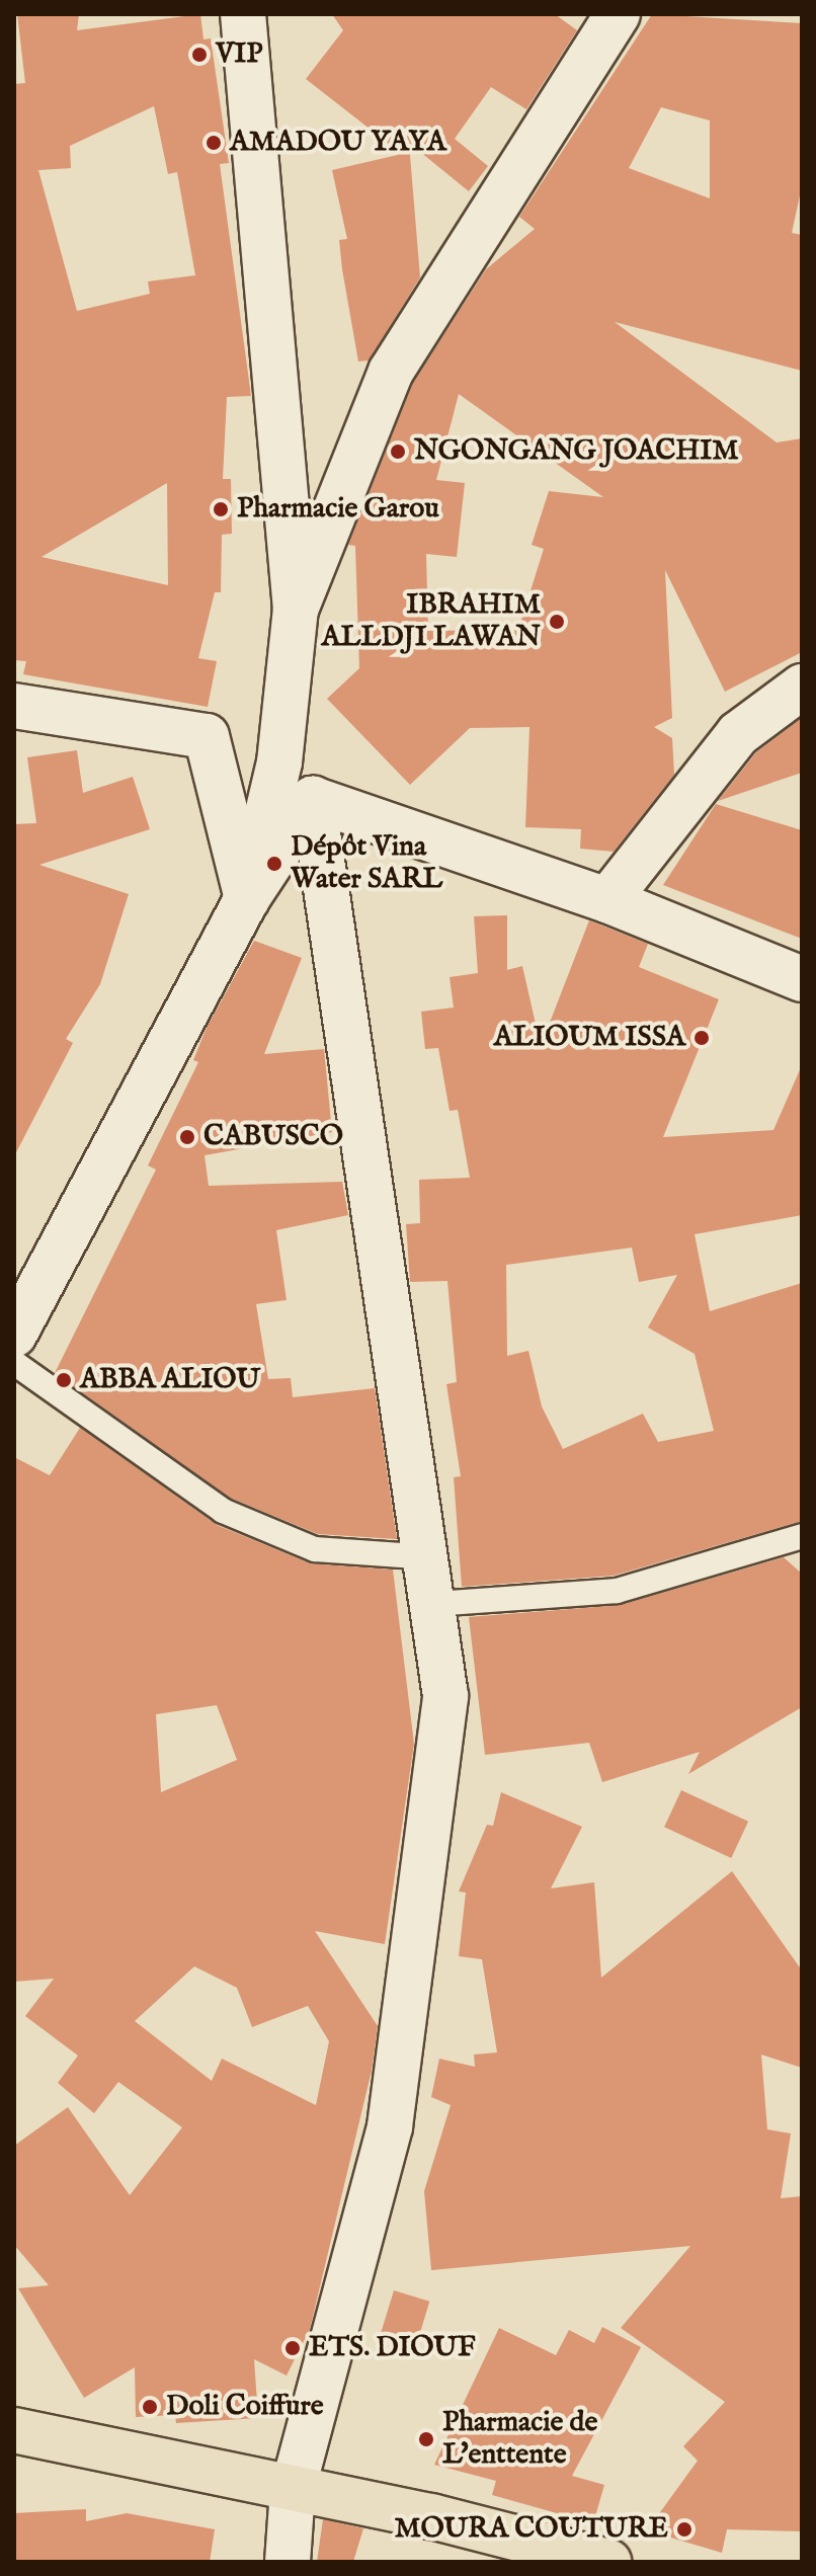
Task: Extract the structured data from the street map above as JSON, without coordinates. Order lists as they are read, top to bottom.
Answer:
{
  "places": [
    "VIP",
    "AMADOU YAYA",
    "NGONGANG JOACHIM",
    "Pharmacie Garou",
    "IBRAHIM ALLDJI LAWAN",
    "Dépôt Vina Water SARL",
    "ALIOUM ISSA",
    "CABUSCO",
    "ABBA ALIOU",
    "ETS. DIOUF",
    "Doli Coiffure",
    "Pharmacie de L'enttente",
    "MOURA COUTURE"
  ]
}
